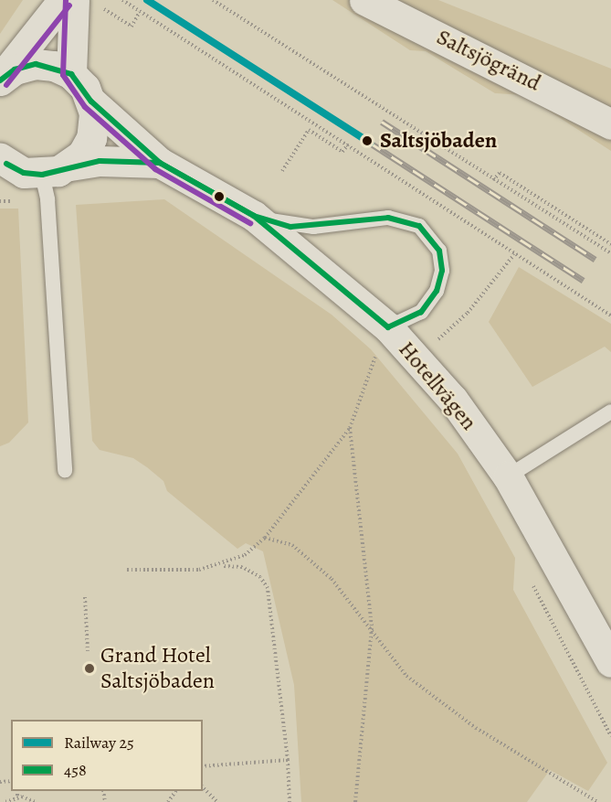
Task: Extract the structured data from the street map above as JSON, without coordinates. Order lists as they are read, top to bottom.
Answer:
{
  "streets": {
    "street": ["Saltsjögränd", "Hotellvägen"]
  },
  "places": ["Saltsjöbaden", "Grand Hotel Saltsjöbaden"],
  "lines": ["rail line 25", "transit line 458"],
  "legend": ["Railway 25", "458"]
}
